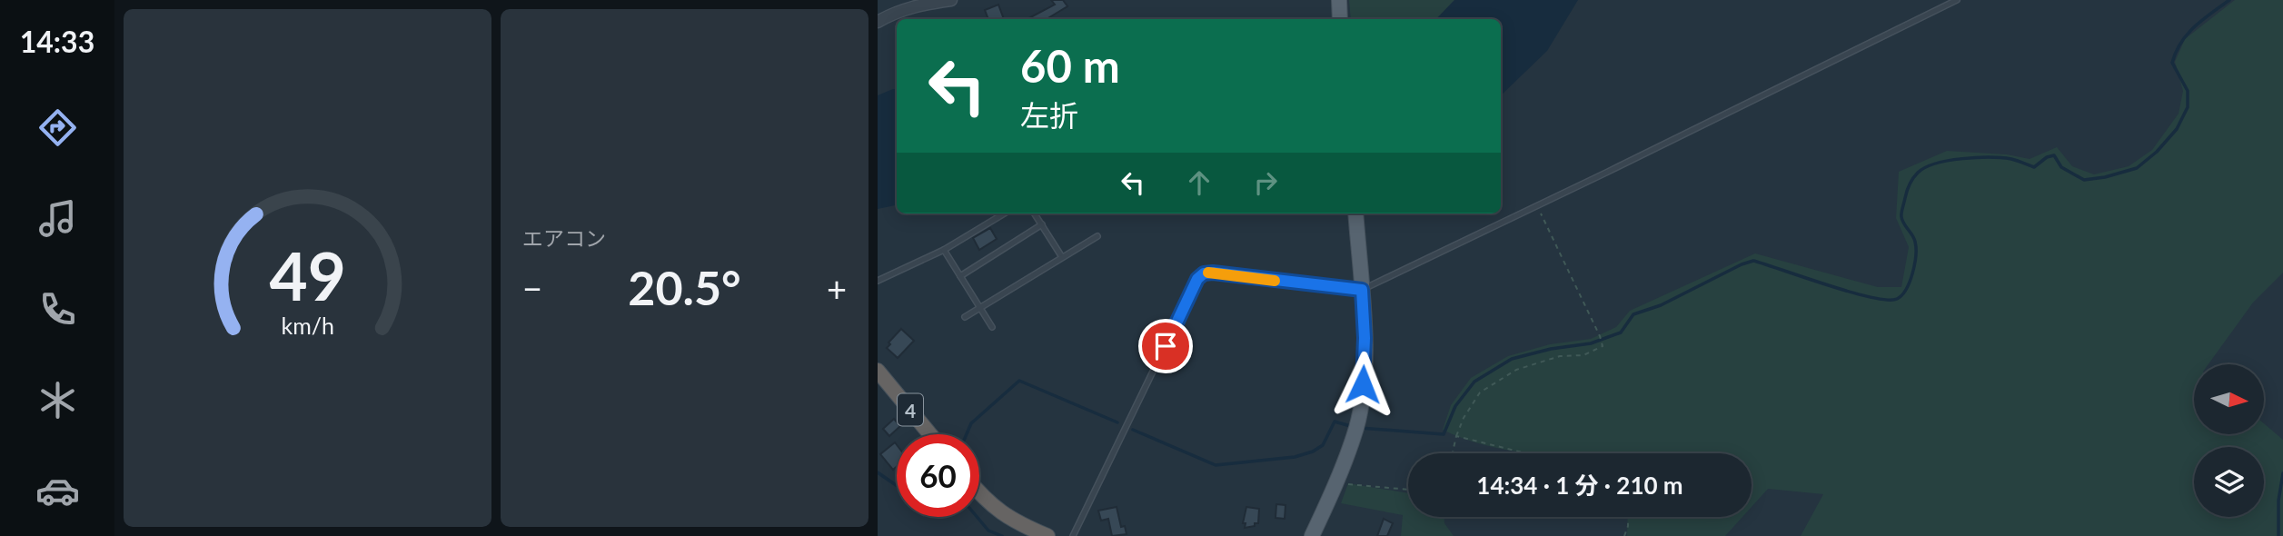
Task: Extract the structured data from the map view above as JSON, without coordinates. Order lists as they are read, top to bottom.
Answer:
{
  "streets": {
    "highway": ["4"]
  },
  "north": "right",
  "page": {
    "tabs": "14:33",
    "tile": "エアコン",
    "turn": ["60 m", "左折"],
    "heat": ["−", "20.5°", "+"],
    "limit": "60",
    "trip": "14:34 · 1 分 · 210 m",
    "gauge": ["49", "km/h"]
  }
}
